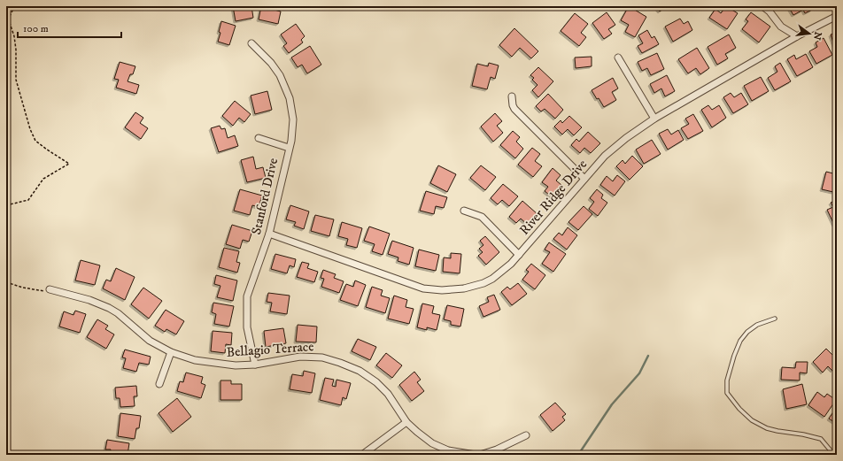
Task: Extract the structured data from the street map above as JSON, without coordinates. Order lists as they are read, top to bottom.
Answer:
{
  "streets": {
    "street": ["Stanford Drive", "River Ridge Drive", "Bellagio Terrace"]
  },
  "crossings": [
    ["Stanford Drive", "River Ridge Drive"],
    ["Stanford Drive", "Bellagio Terrace"]
  ],
  "scale_bar": "100 m",
  "north": "right"
}
